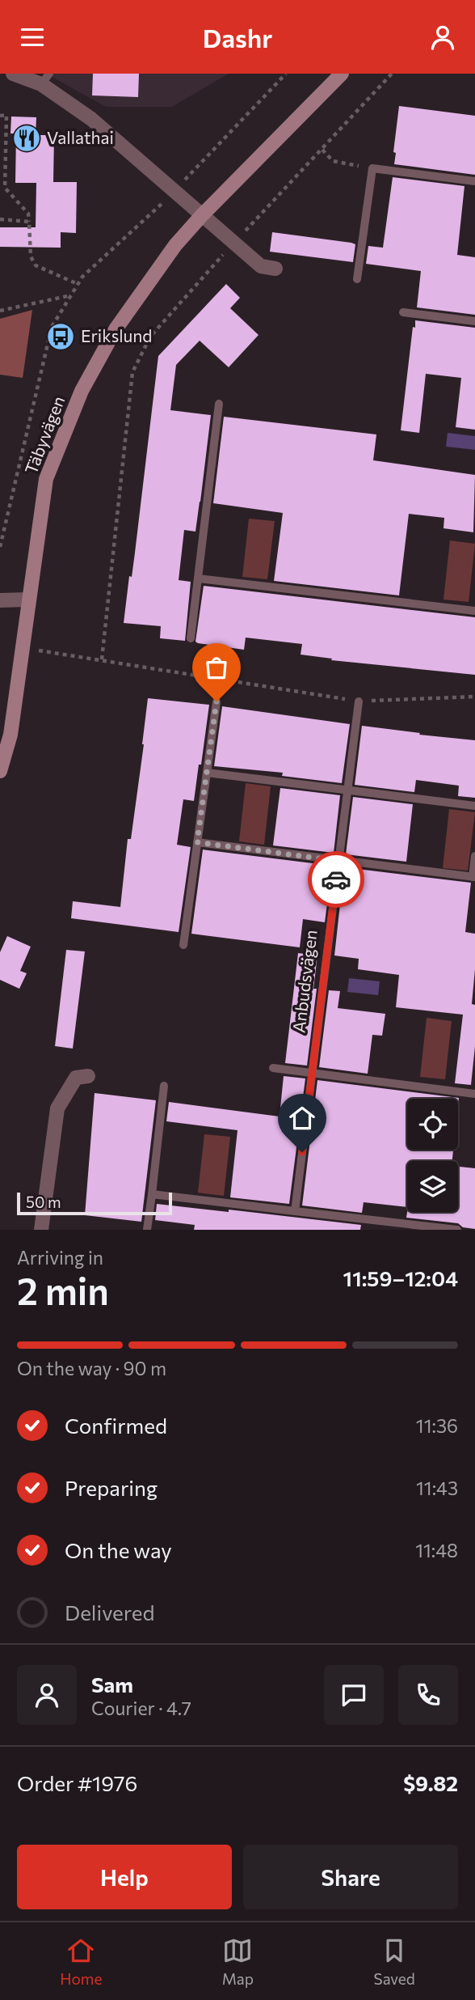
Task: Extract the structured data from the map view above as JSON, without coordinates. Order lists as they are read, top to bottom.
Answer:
{
  "streets": {
    "main road": ["Täbyvägen"],
    "lane": ["Anbudsvägen"]
  },
  "places": {
    "restaurant": ["Vallathai"],
    "bus stop": ["Erikslund"]
  },
  "scale_bar": "50 m",
  "page": {
    "header": "Dashr",
    "scale": "50 m",
    "heading": ["2 min", "Arriving in", "11:59–12:04"],
    "panel": [
      "Sam",
      "Courier · 4.7",
      "Order #1976",
      "$9.82"
    ],
    "bar": "On the way · 90 m",
    "list": [
      ["Confirmed", "11:36"],
      ["Preparing", "11:43"],
      ["On the way", "11:48"],
      "Delivered"
    ],
    "buttons": ["Help", "Share"],
    "tabs": ["Home", "Map", "Saved"]
  }
}
